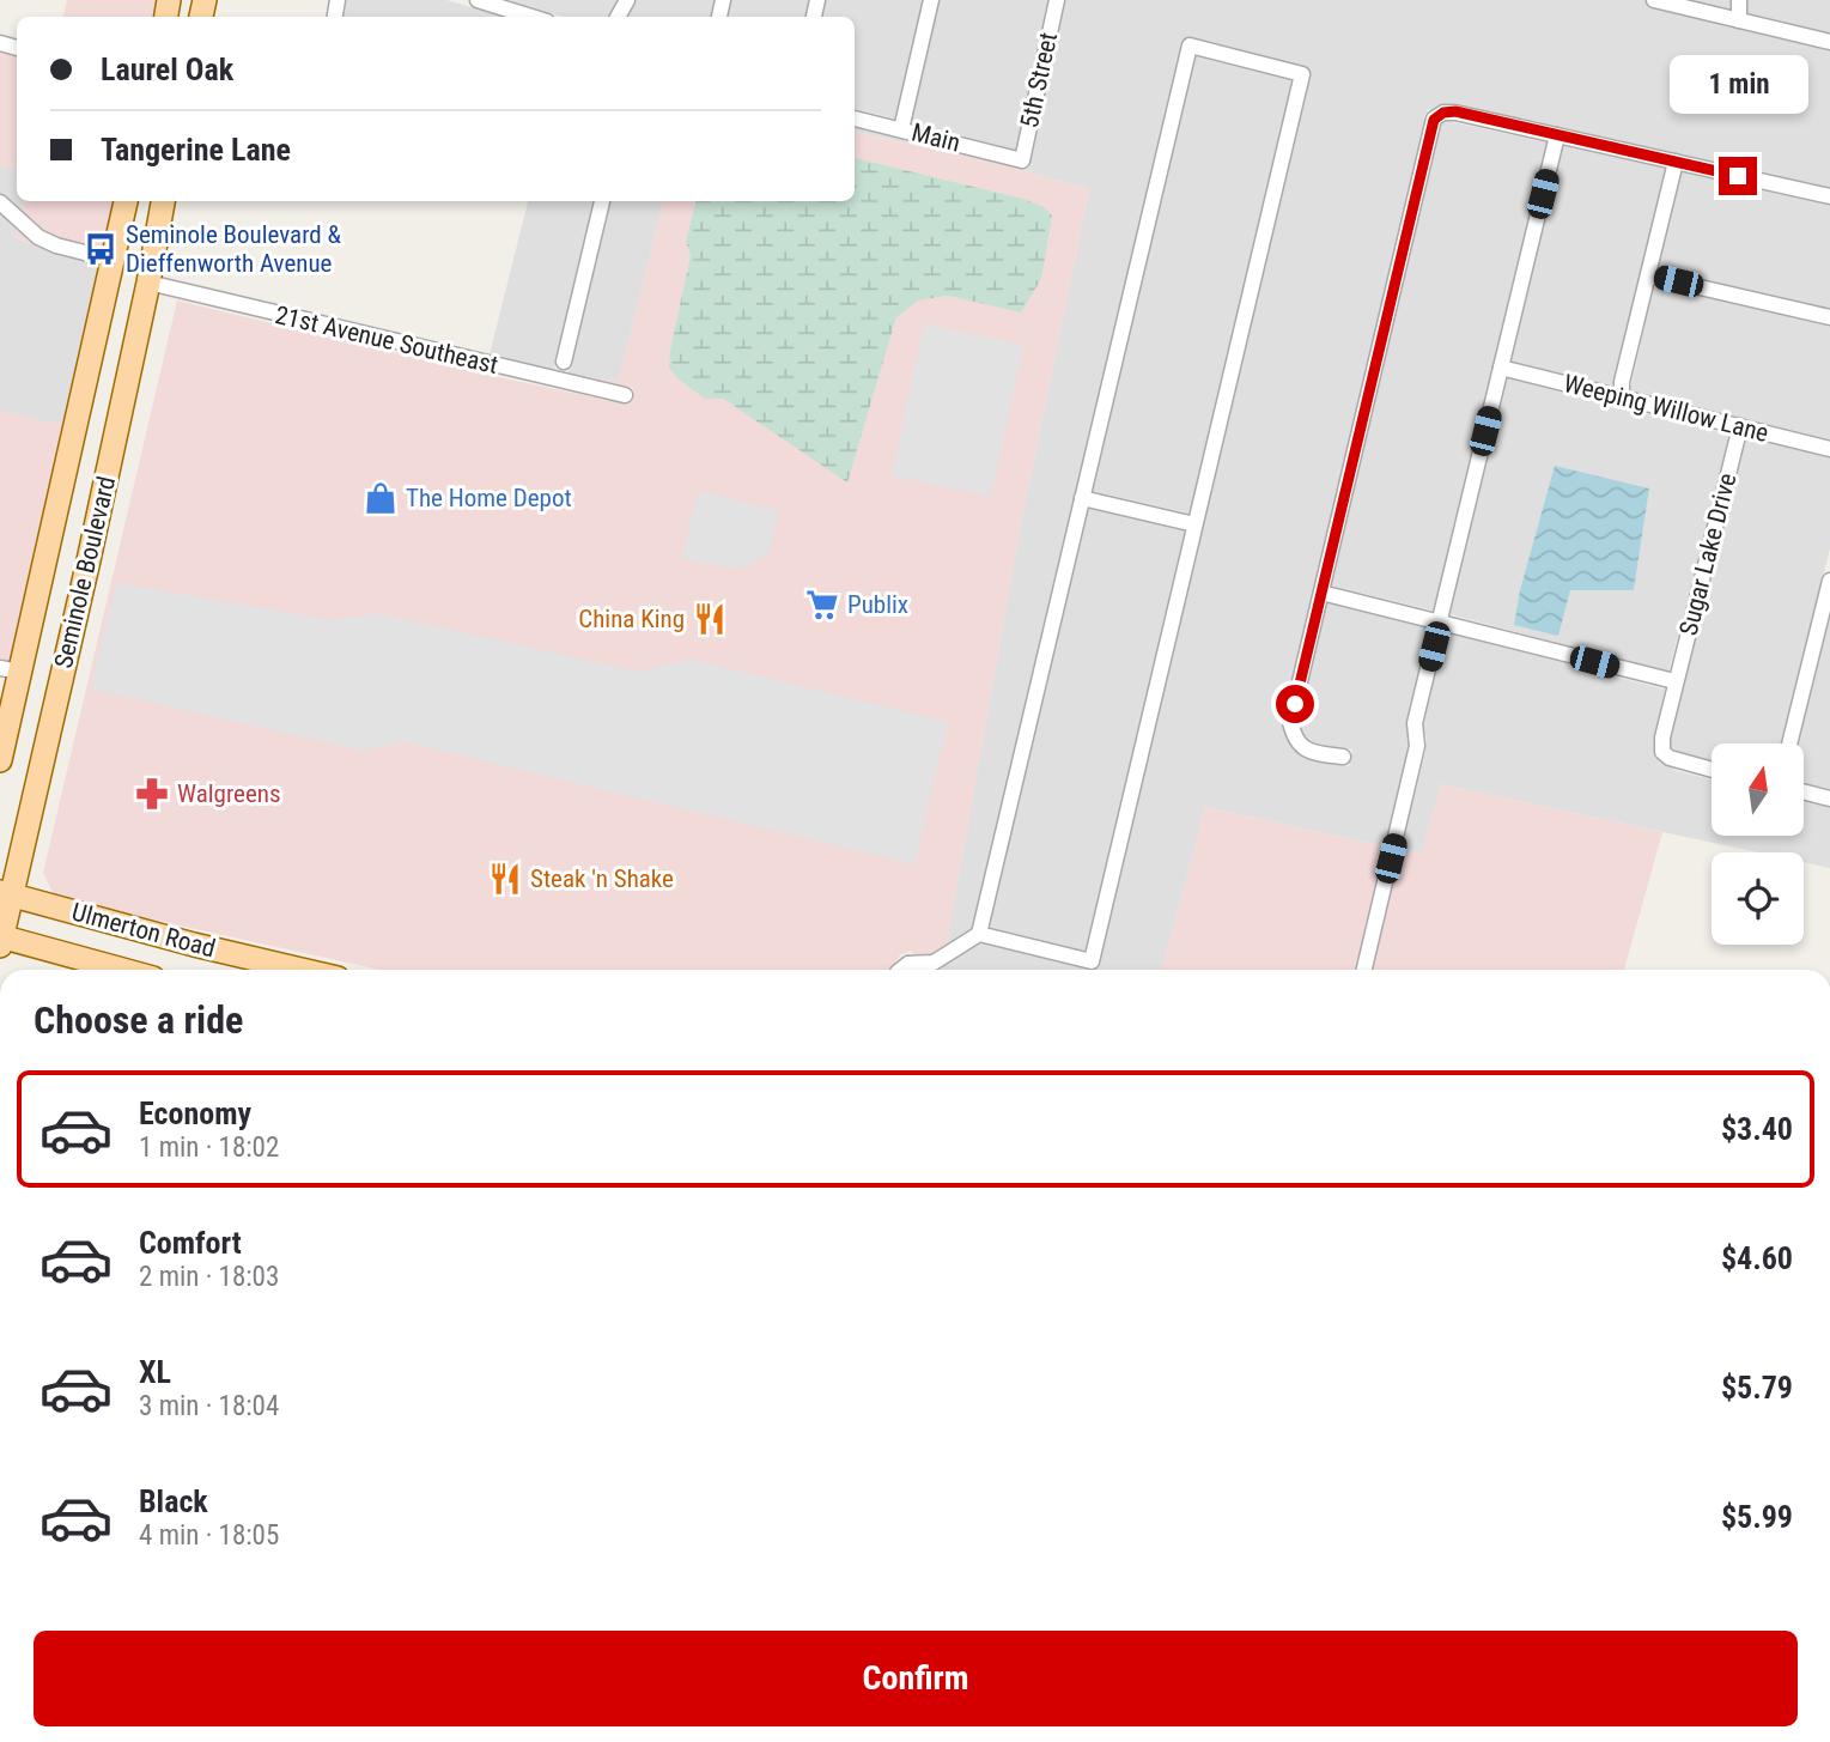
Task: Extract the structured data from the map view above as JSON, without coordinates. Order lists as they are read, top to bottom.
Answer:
{
  "streets": {
    "main road": ["Seminole Boulevard", "Ulmerton Road"],
    "street": [
      "5th Street",
      "Main",
      "21st Avenue Southeast",
      "Weeping Willow Lane",
      "Sugar Lake Drive"
    ]
  },
  "crossings": [
    ["5th Street", "Main"],
    ["21st Avenue Southeast", "Seminole Boulevard"],
    ["Weeping Willow Lane", "Sugar Lake Drive"],
    ["Seminole Boulevard", "Ulmerton Road"]
  ],
  "places": {
    "bus stop": ["Seminole Boulevard & Dieffenworth Avenue"],
    "shop": ["The Home Depot"],
    "supermarket": ["Publix"],
    "restaurant": ["China King", "Steak 'n Shake"],
    "pharmacy": ["Walgreens"]
  },
  "north": "top",
  "page": {
    "banner": ["Laurel Oak", "Tangerine Lane"],
    "bubble": "1 min",
    "heading": "Choose a ride",
    "list": [
      {
        "name": "Economy",
        "note": "1 min · 18:02",
        "value": "$3.40"
      },
      {
        "name": "Comfort",
        "note": "2 min · 18:03",
        "value": "$4.60"
      },
      {
        "name": "XL",
        "note": "3 min · 18:04",
        "value": "$5.79"
      },
      {
        "name": "Black",
        "note": "4 min · 18:05",
        "value": "$5.99"
      }
    ],
    "buttons": "Confirm"
  }
}
